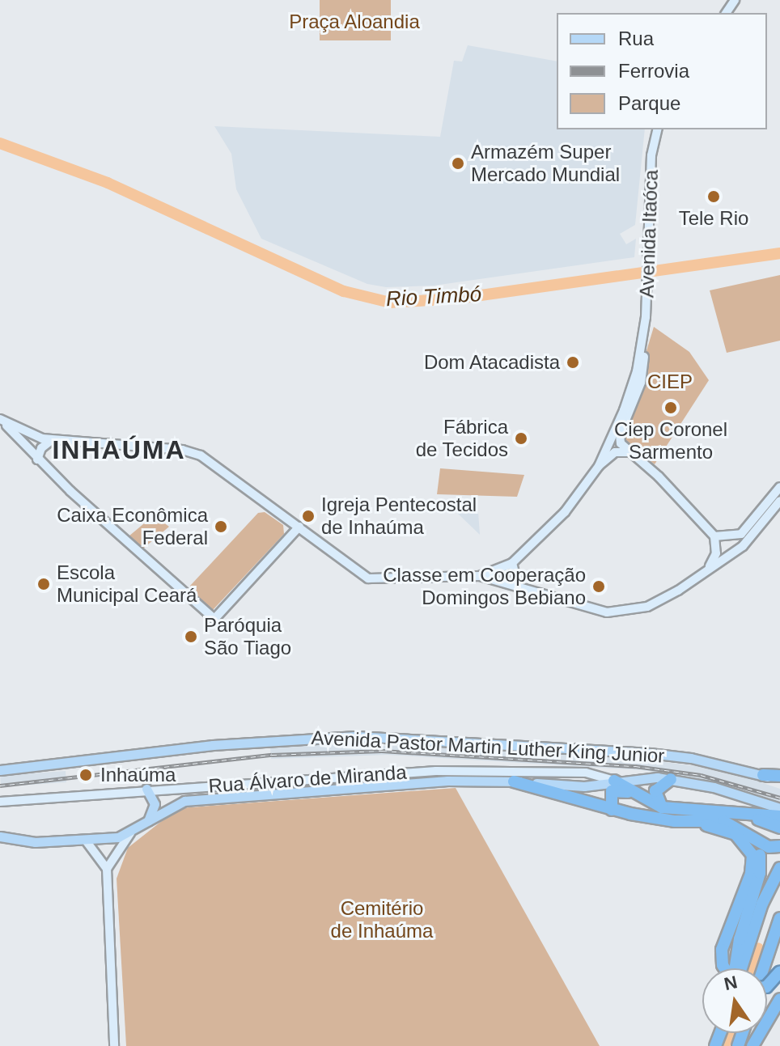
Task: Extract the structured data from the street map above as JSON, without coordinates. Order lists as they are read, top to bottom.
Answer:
{
  "streets": {
    "main road": ["Avenida Itaóca", "Avenida Pastor Martin Luther King Junior", "Rua Álvaro de Miranda"]
  },
  "crossings": [
    ["Avenida Pastor Martin Luther King Junior", "Rua Álvaro de Miranda"]
  ],
  "districts": ["INHAÚMA"],
  "water": ["Rio Timbó"],
  "parks": ["Praça Aloandia", "CIEP", "Cemitério de Inhaúma"],
  "places": [
    "Armazém Super Mercado Mundial",
    "Tele Rio",
    "Dom Atacadista",
    "Ciep Coronel Sarmento",
    "Fábrica de Tecidos",
    "Igreja Pentecostal de Inhaúma",
    "Caixa Econômica Federal",
    "Escola Municipal Ceará",
    "Classe em Cooperação Domingos Bebiano",
    "Paróquia São Tiago",
    "Inhaúma"
  ],
  "legend": ["Rua", "Ferrovia", "Parque"],
  "north": "top"
}
